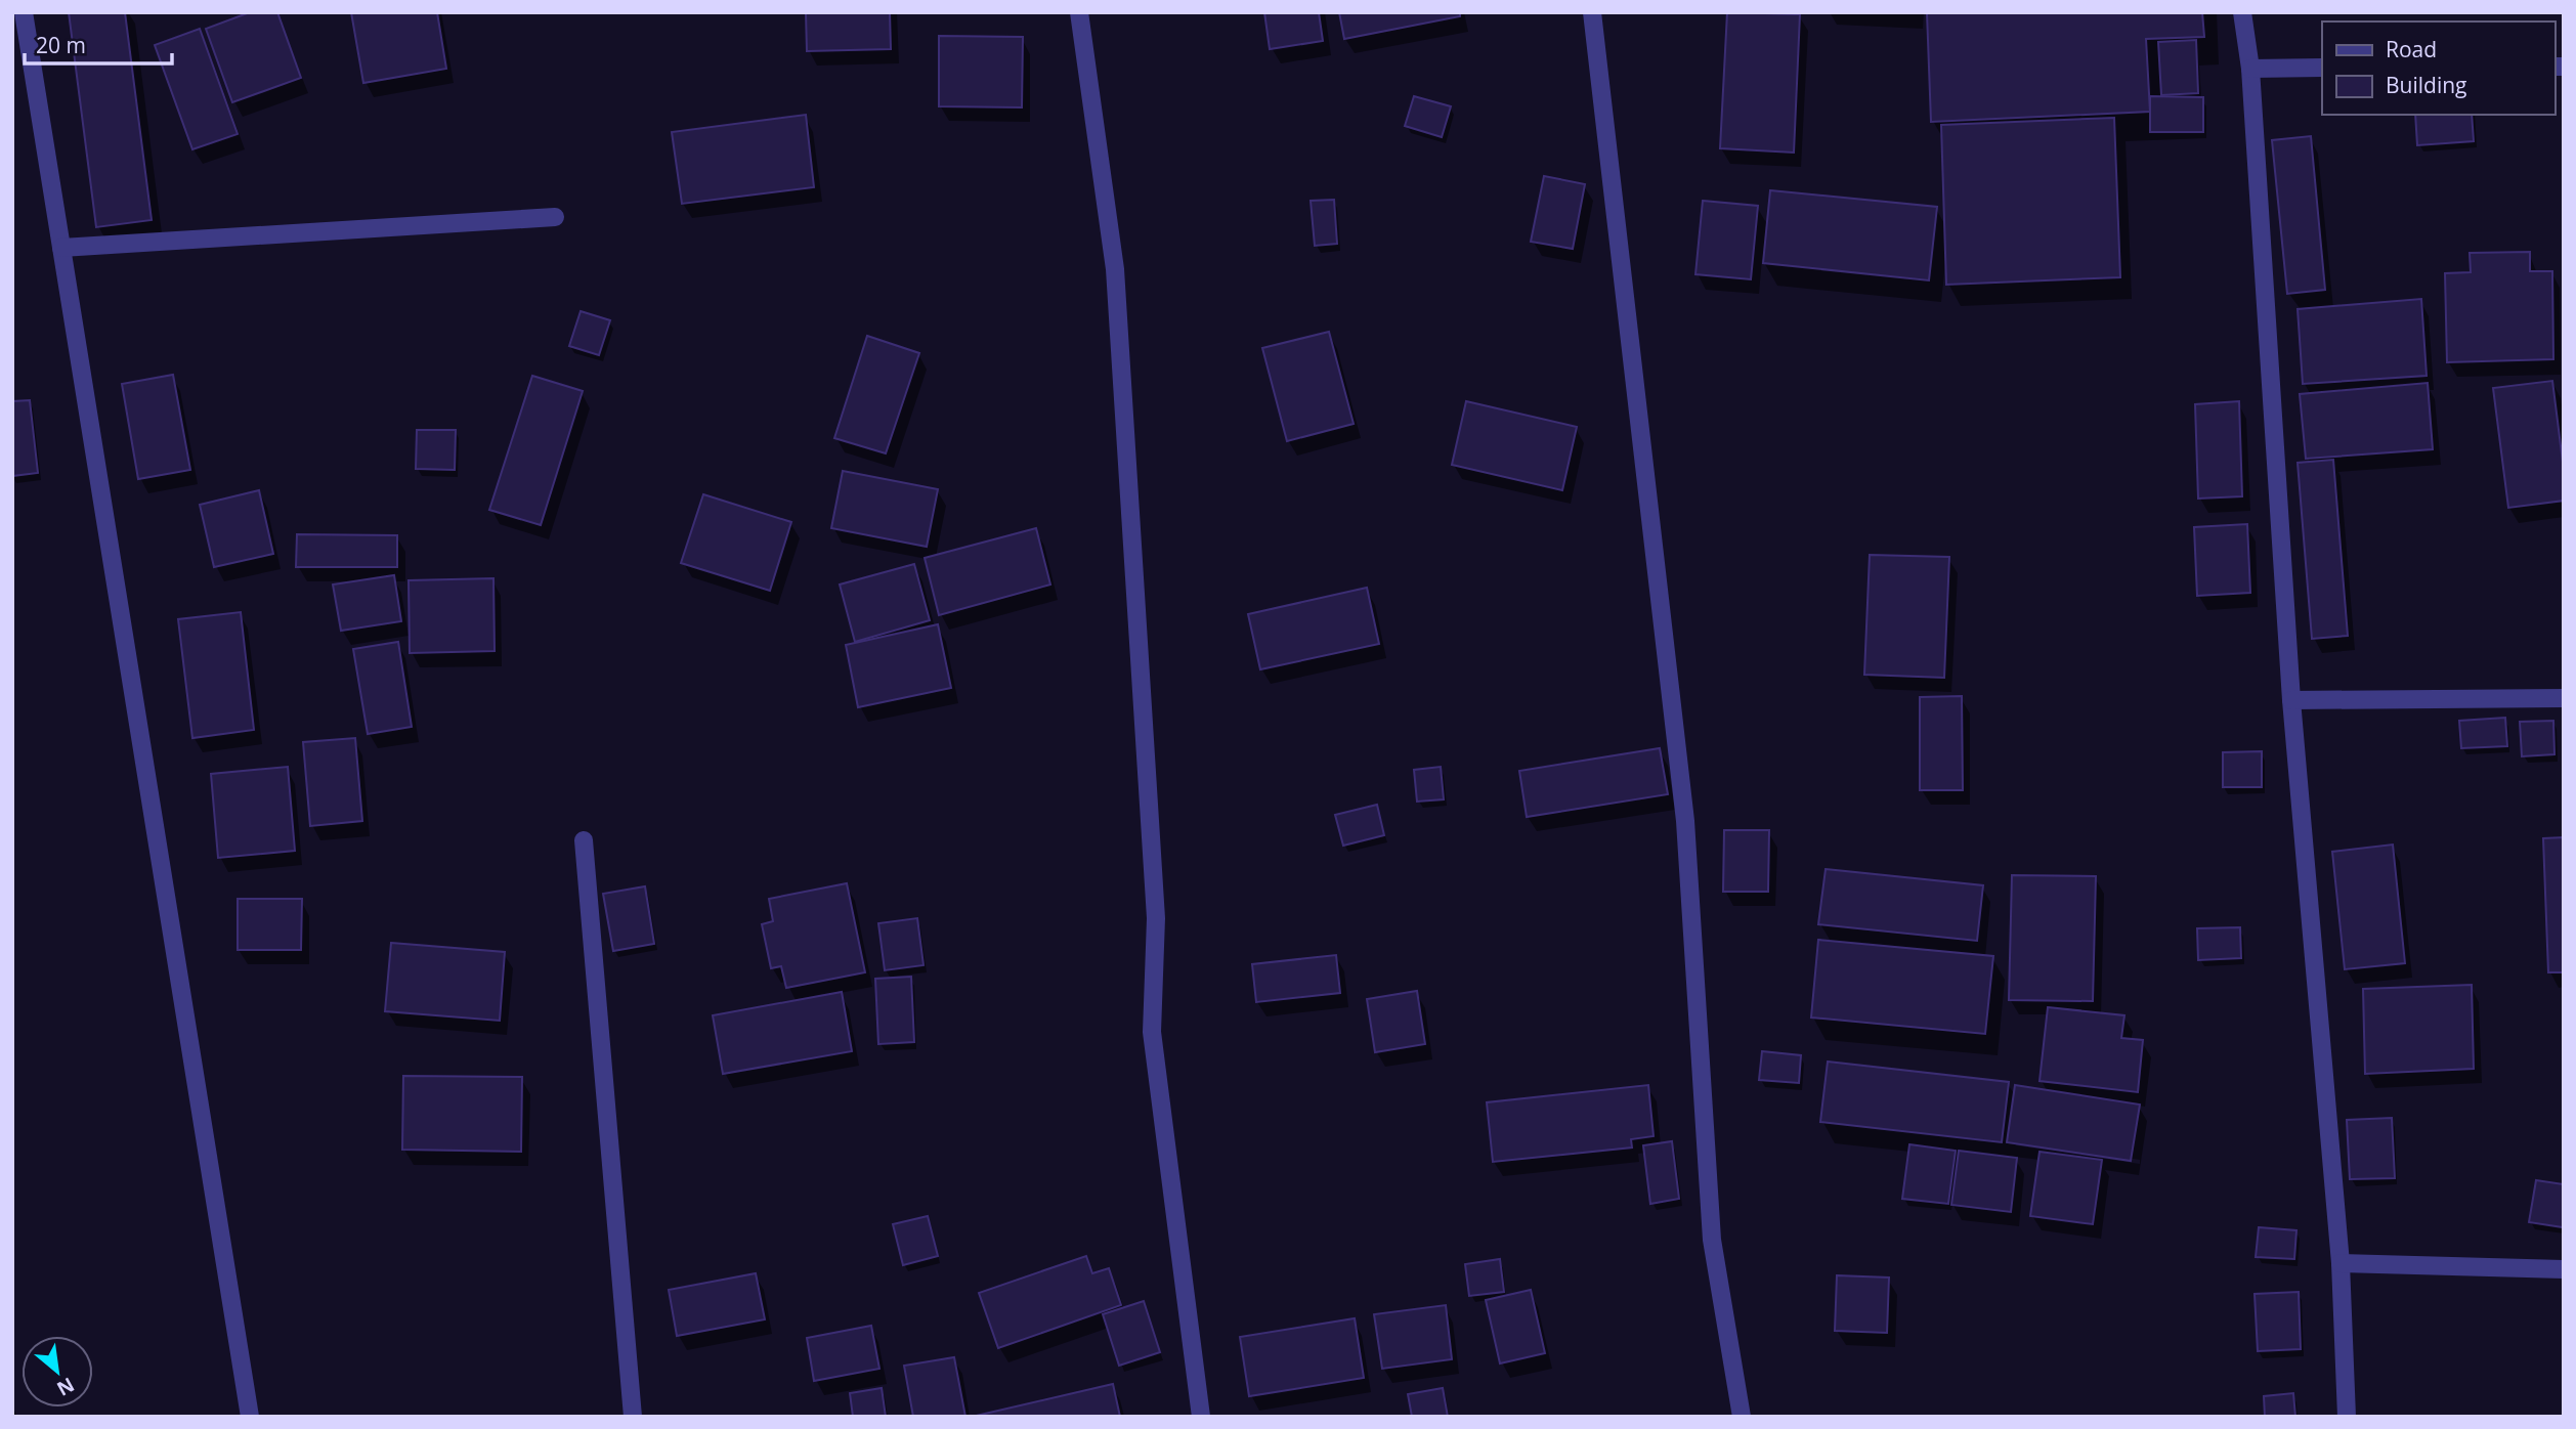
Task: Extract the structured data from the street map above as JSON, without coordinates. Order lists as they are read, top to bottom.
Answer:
{
  "legend": ["Road", "Building"],
  "scale_bar": "20 m",
  "north": "bottom right"
}
